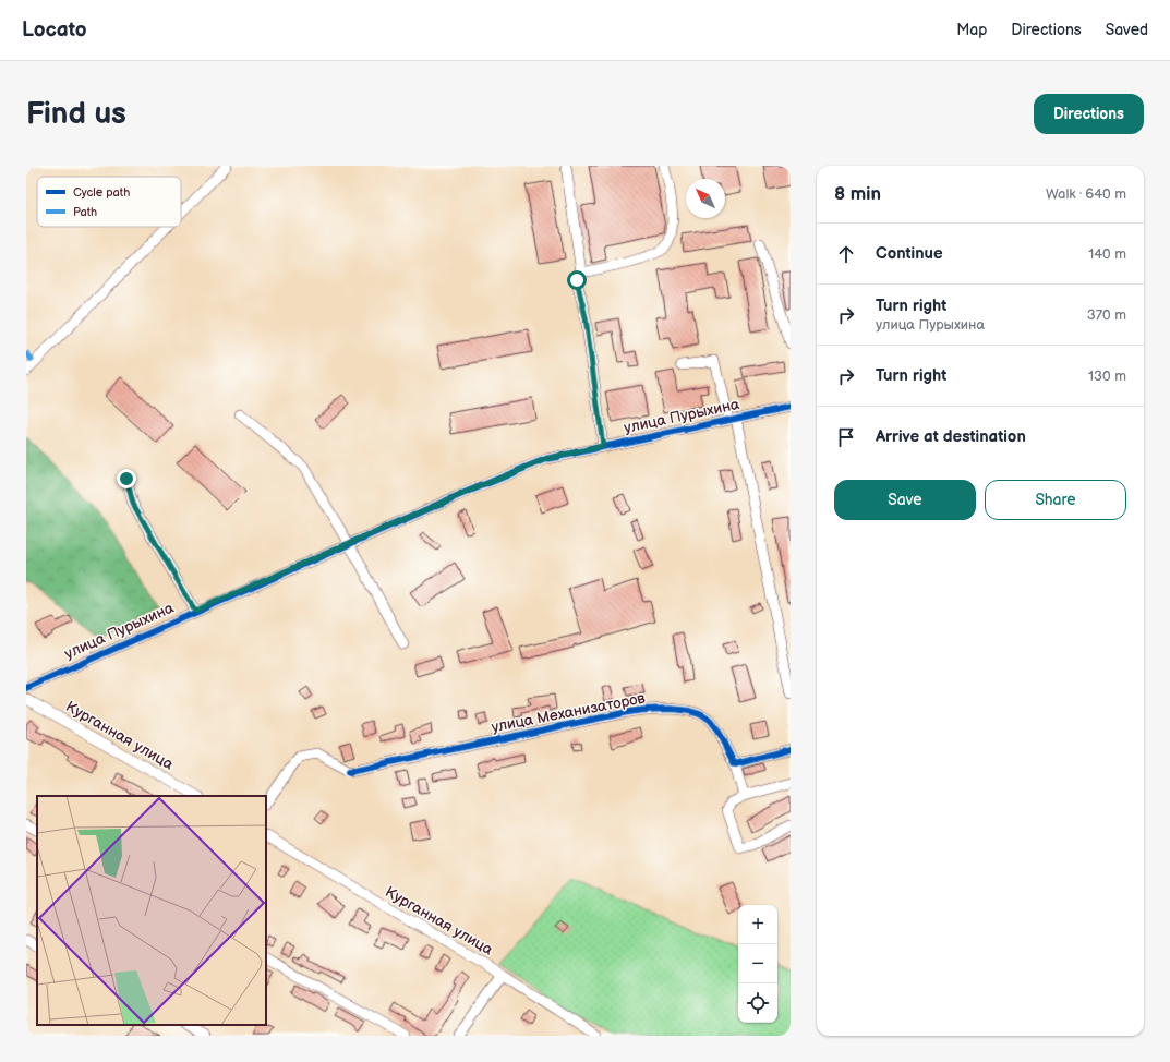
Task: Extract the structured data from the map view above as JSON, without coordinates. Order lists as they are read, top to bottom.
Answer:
{
  "streets": {
    "street": ["улица Пурыхина", "улица Механизаторов", "Курганная улица"]
  },
  "legend": ["Cycle path", "Path"],
  "north": "top left",
  "page": {
    "header": "Locato",
    "nav": ["Map", "Directions", "Saved"],
    "buttons": [
      "Directions",
      ["Save", "Share"]
    ],
    "title": "Find us",
    "heading": ["8 min", "Walk · 640 m"],
    "list": [
      ["Continue", "140 m"],
      ["Turn right", "улица Пурыхина", "370 m"],
      ["Turn right", "130 m"],
      "Arrive at destination"
    ],
    "map_buttons": ["+", "−"]
  }
}
